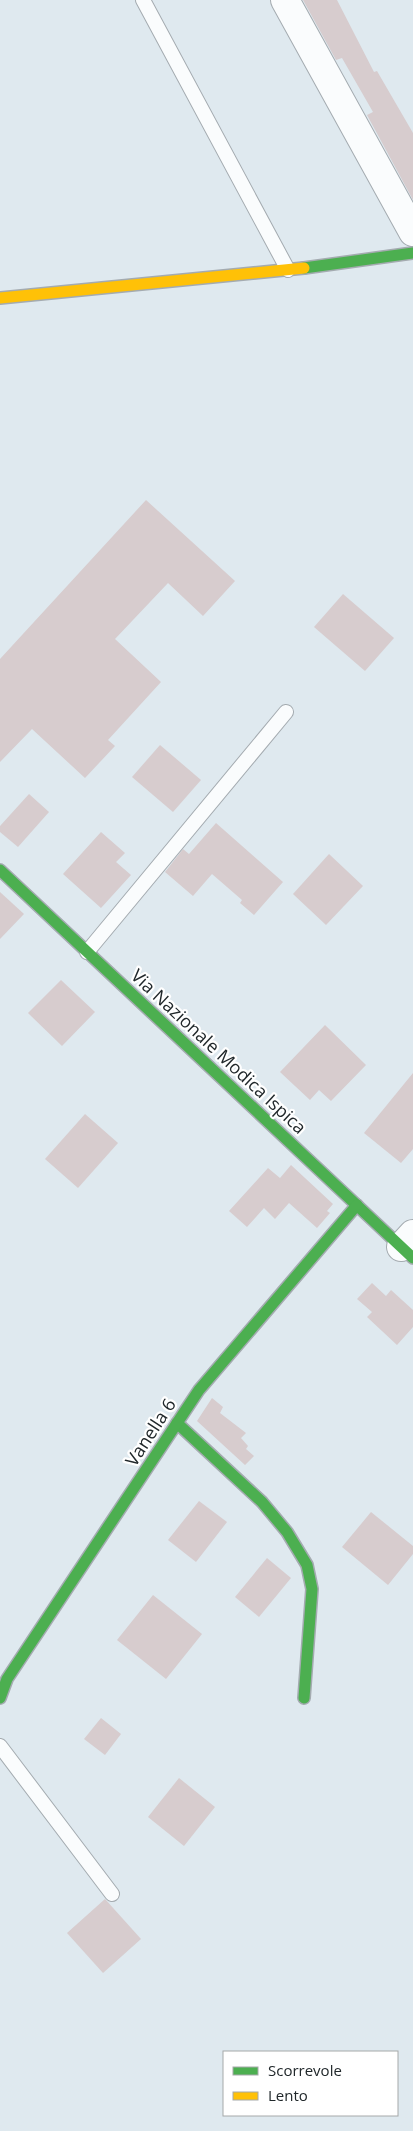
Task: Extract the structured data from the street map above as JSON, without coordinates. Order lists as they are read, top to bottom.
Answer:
{
  "streets": {
    "street": ["Via Nazionale Modica Ispica", "Vanella 6"]
  },
  "crossings": [
    ["Via Nazionale Modica Ispica", "Vanella 6"]
  ],
  "legend": ["Scorrevole", "Lento"]
}
